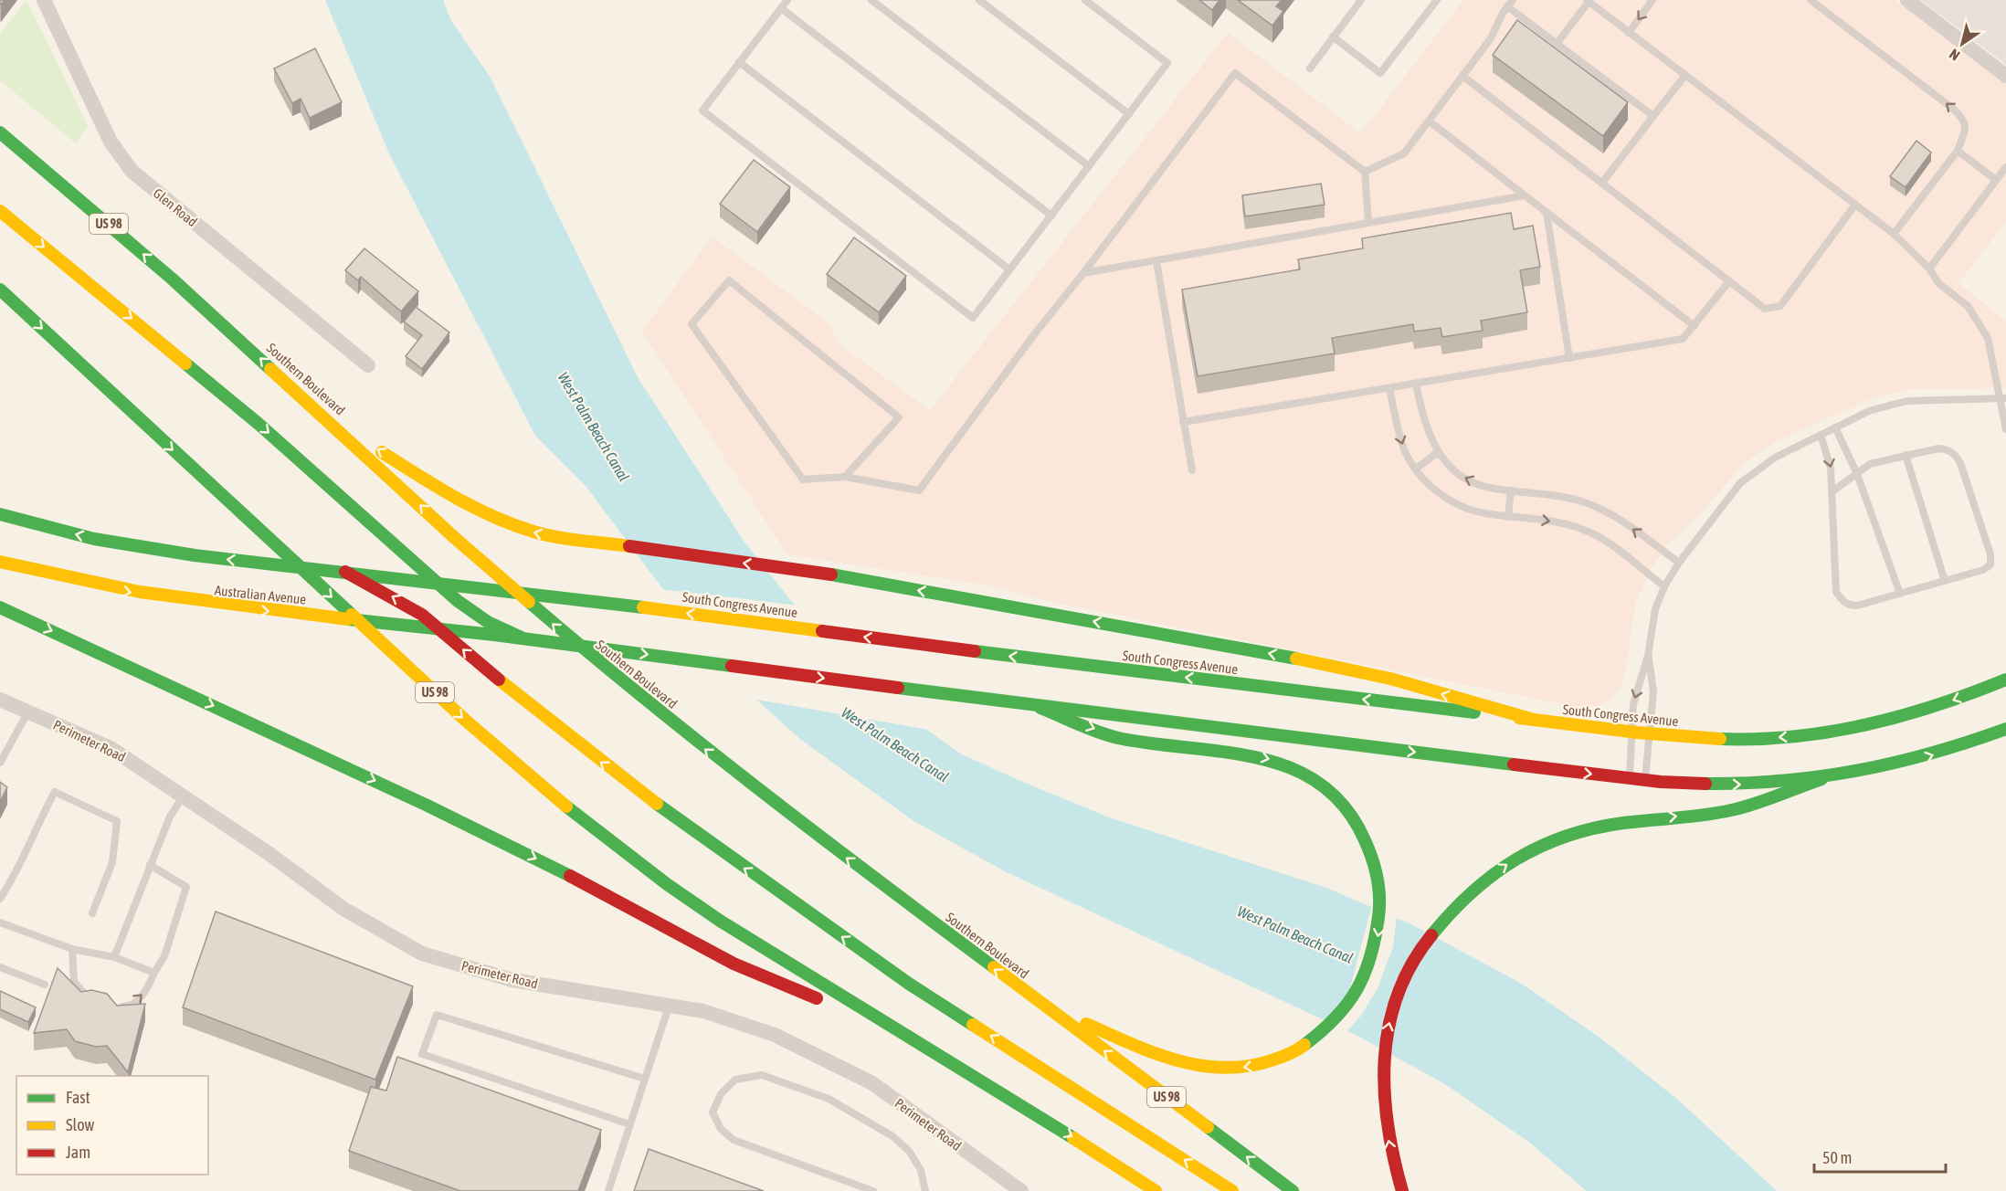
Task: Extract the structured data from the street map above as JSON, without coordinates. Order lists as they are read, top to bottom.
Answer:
{
  "streets": {
    "main road": [
      "US 98",
      "Southern Boulevard",
      "Australian Avenue",
      "South Congress Avenue"
    ],
    "street": ["Glen Road", "Perimeter Road"]
  },
  "water": ["West Palm Beach Canal"],
  "legend": ["Fast", "Slow", "Jam"],
  "scale_bar": "50 m",
  "north": "bottom left"
}
